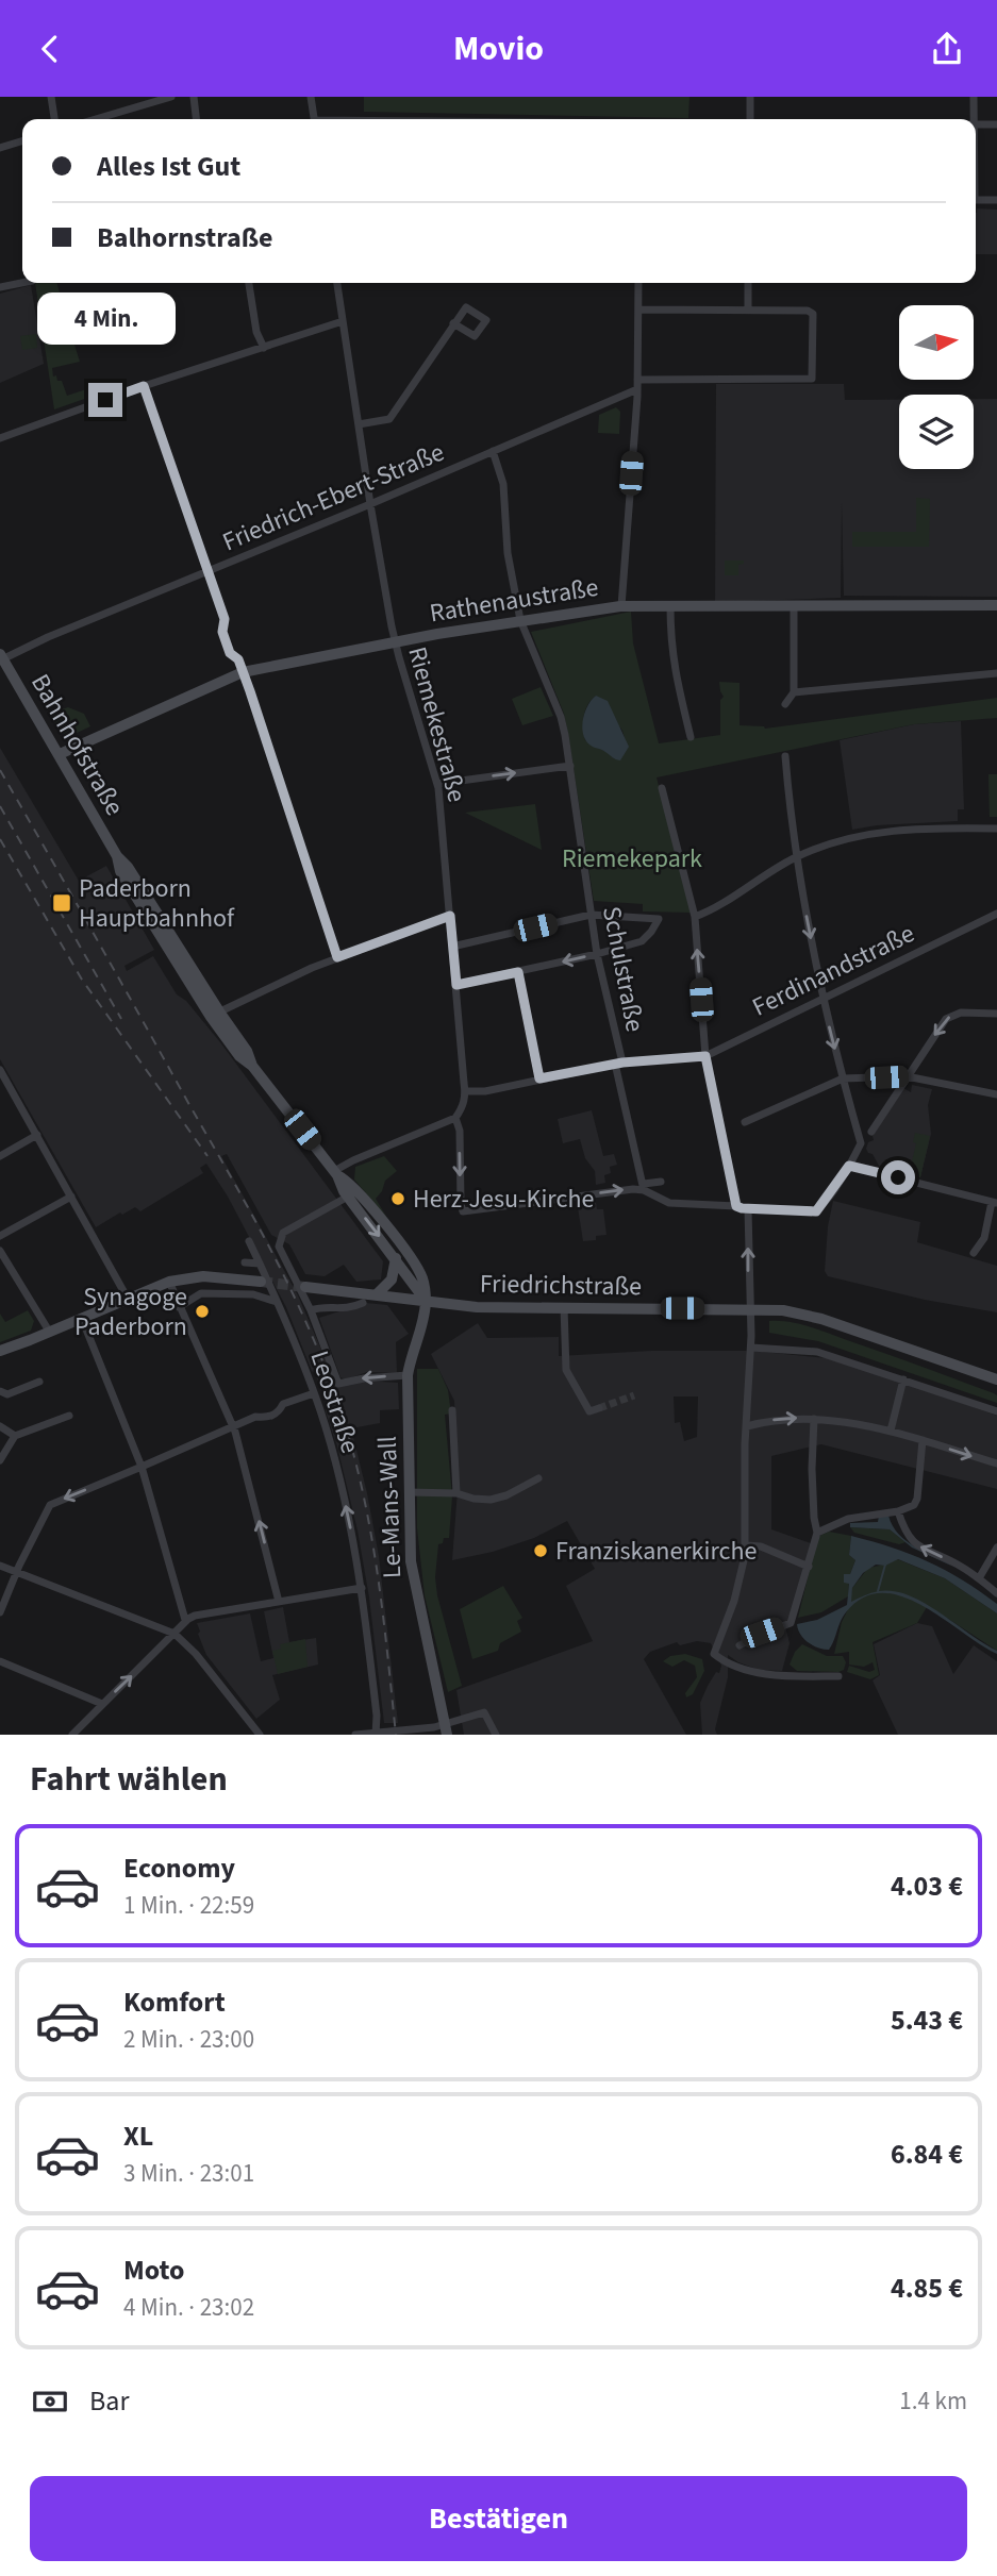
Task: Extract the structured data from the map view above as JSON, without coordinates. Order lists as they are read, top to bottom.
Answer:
{
  "streets": {
    "main road": [
      "Rathenaustraße",
      "Bahnhofstraße",
      "Friedrichstraße",
      "Le-Mans-Wall"
    ],
    "street": [
      "Friedrich-Ebert-Straße",
      "Riemekestraße",
      "Schulstraße",
      "Ferdinandstraße",
      "Leostraße"
    ]
  },
  "crossings": [
    ["Friedrich-Ebert-Straße", "Riemekestraße"],
    ["Friedrich-Ebert-Straße", "Bahnhofstraße"],
    ["Friedrich-Ebert-Straße", "Schulstraße"],
    ["Rathenaustraße", "Riemekestraße"],
    ["Rathenaustraße", "Bahnhofstraße"],
    ["Rathenaustraße", "Schulstraße"],
    ["Riemekestraße", "Ferdinandstraße"],
    ["Bahnhofstraße", "Friedrichstraße"],
    ["Bahnhofstraße", "Le-Mans-Wall"],
    ["Schulstraße", "Ferdinandstraße"],
    ["Friedrichstraße", "Le-Mans-Wall"]
  ],
  "one_way": ["Leostraße"],
  "parks": ["Riemekepark"],
  "places": {
    "transit": ["Paderborn Hauptbahnhof"],
    "other": ["Herz-Jesu-Kirche", "Synagoge Paderborn", "Franziskanerkirche"]
  },
  "north": "right",
  "page": {
    "header": "Movio",
    "banner": ["Alles Ist Gut", "Balhornstraße"],
    "bubble": "4 Min.",
    "heading": "Fahrt wählen",
    "list": [
      {
        "name": "Economy",
        "note": "1 Min. · 22:59",
        "value": "4.03 €"
      },
      {
        "name": "Komfort",
        "note": "2 Min. · 23:00",
        "value": "5.43 €"
      },
      {
        "name": "XL",
        "note": "3 Min. · 23:01",
        "value": "6.84 €"
      },
      {
        "name": "Moto",
        "note": "4 Min. · 23:02",
        "value": "4.85 €"
      }
    ],
    "pay": ["Bar", "1.4 km"],
    "buttons": "Bestätigen"
  }
}
